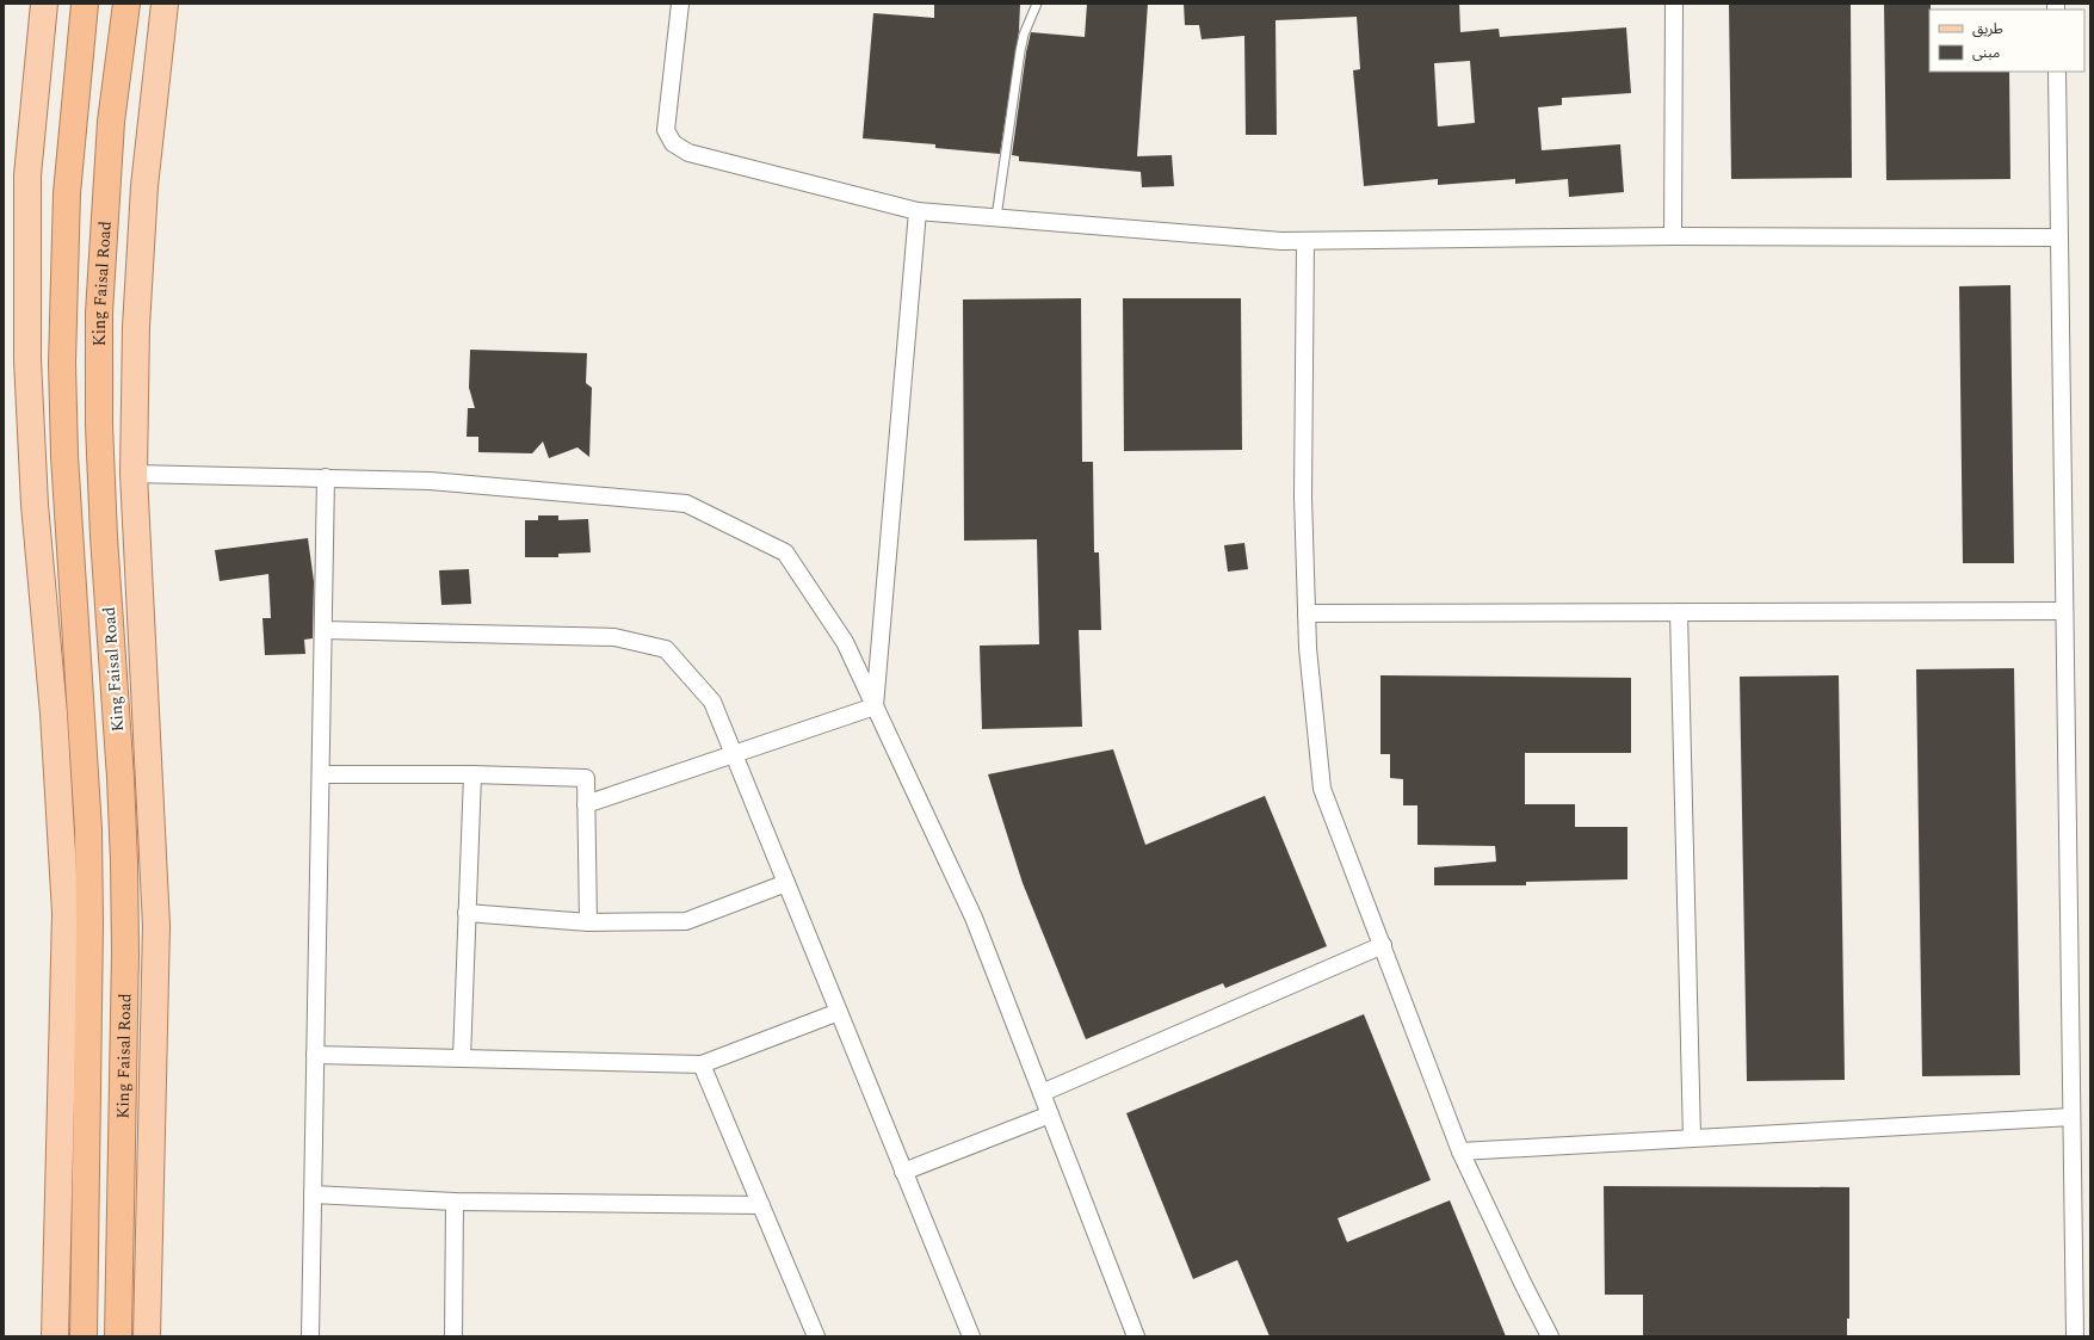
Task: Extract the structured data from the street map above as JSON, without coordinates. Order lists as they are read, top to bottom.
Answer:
{
  "streets": {
    "highway": ["King Faisal Road"]
  },
  "legend": ["طريق", "مبنى"]
}
